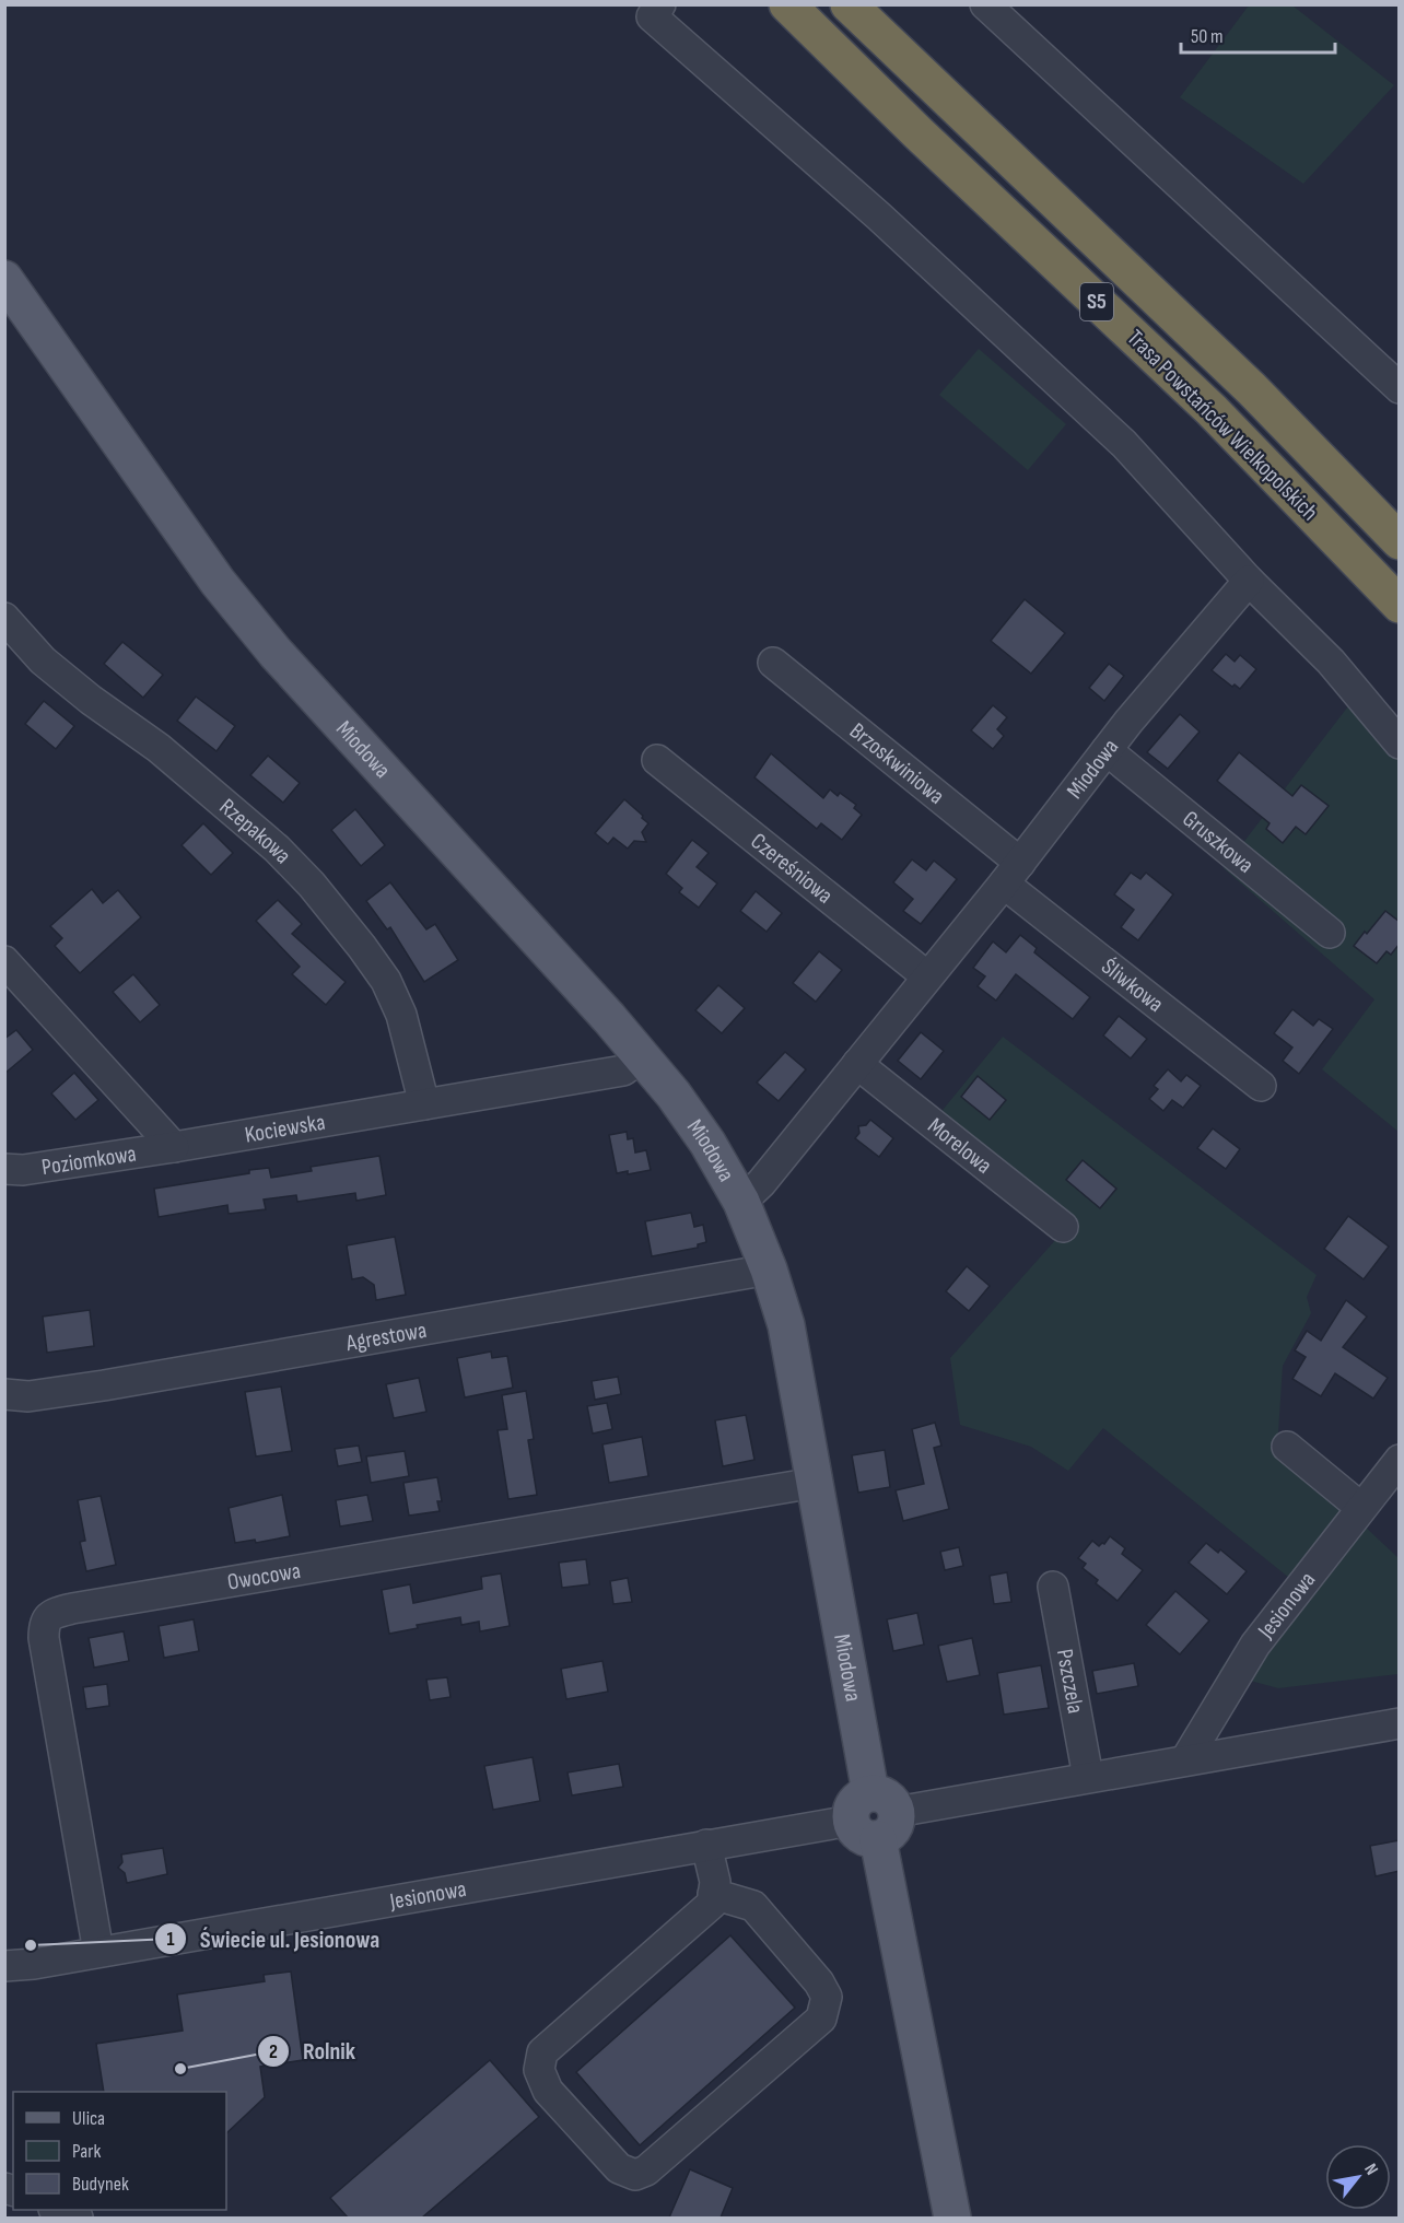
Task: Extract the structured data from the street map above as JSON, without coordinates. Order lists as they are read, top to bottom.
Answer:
{
  "streets": {
    "highway": ["S5", "Trasa Powstańców Wielkopolskich"],
    "main road": ["Miodowa"],
    "street": [
      "Brzoskwiniowa",
      "Rzepakowa",
      "Gruszkowa",
      "Czereśniowa",
      "Śliwkowa",
      "Kociewska",
      "Morelowa",
      "Poziomkowa",
      "Agrestowa",
      "Owocowa",
      "Jesionowa",
      "Pszczela"
    ]
  },
  "crossings": [
    ["Miodowa", "Brzoskwiniowa"],
    ["Miodowa", "Gruszkowa"],
    ["Miodowa", "Czereśniowa"],
    ["Miodowa", "Śliwkowa"],
    ["Miodowa", "Kociewska"],
    ["Miodowa", "Morelowa"],
    ["Miodowa", "Agrestowa"],
    ["Miodowa", "Owocowa"],
    ["Miodowa", "Jesionowa"],
    ["Brzoskwiniowa", "Śliwkowa"],
    ["Rzepakowa", "Kociewska"],
    ["Kociewska", "Poziomkowa"],
    ["Owocowa", "Jesionowa"],
    ["Jesionowa", "Pszczela"]
  ],
  "places": ["Świecie ul. Jesionowa", "Rolnik"],
  "legend": ["Ulica", "Park", "Budynek"],
  "scale_bar": "50 m",
  "north": "top right"
}
